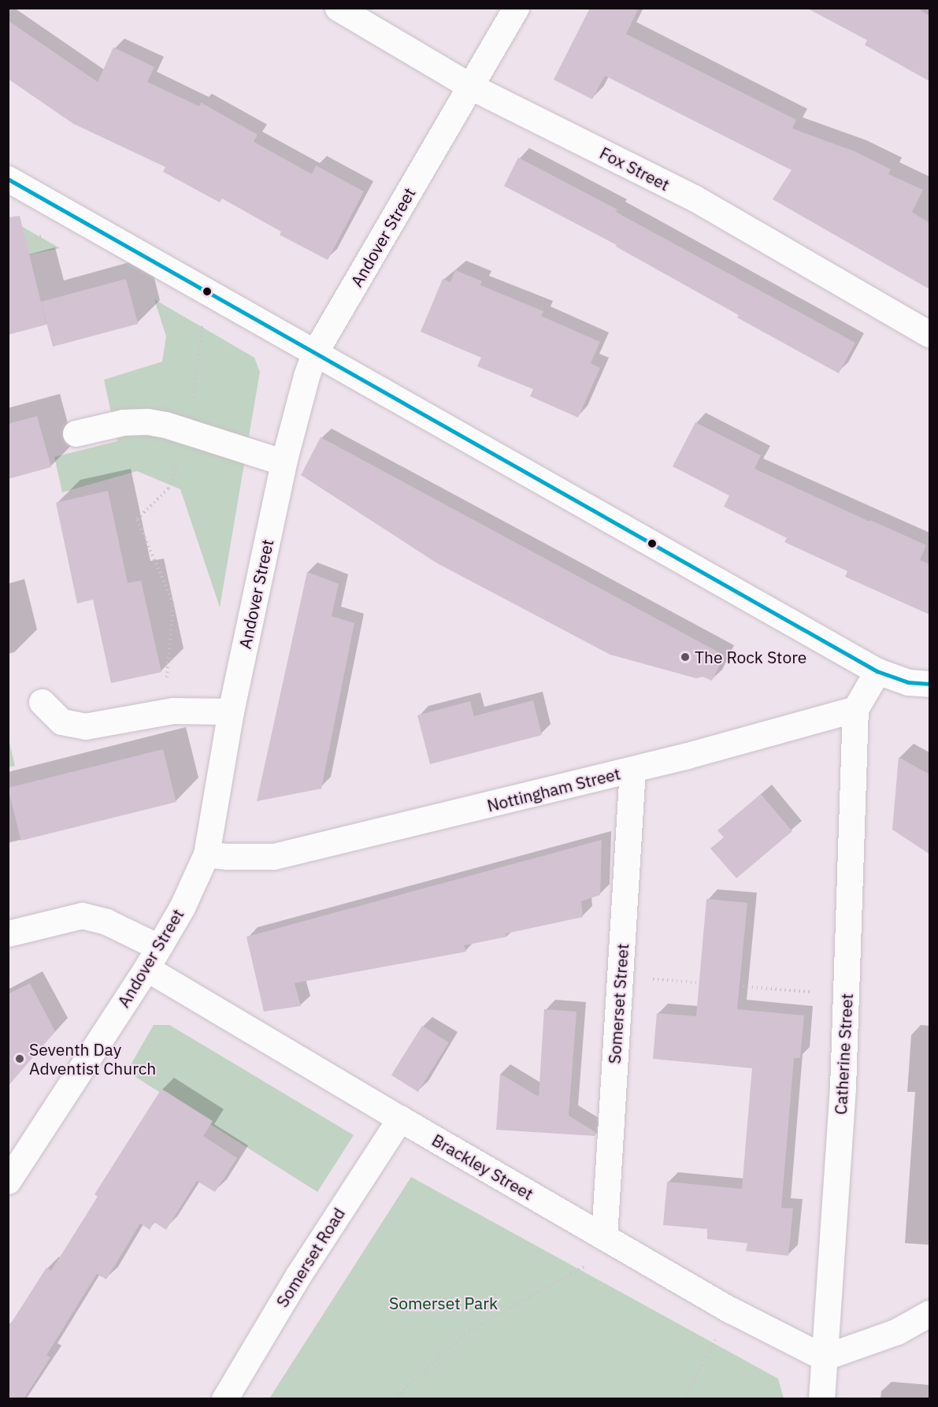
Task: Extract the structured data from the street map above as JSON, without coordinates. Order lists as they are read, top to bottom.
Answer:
{
  "streets": {
    "street": [
      "Fox Street",
      "Andover Street",
      "Nottingham Street",
      "Somerset Street",
      "Catherine Street",
      "Brackley Street",
      "Somerset Road"
    ]
  },
  "crossings": [
    ["Fox Street", "Andover Street"],
    ["Andover Street", "Nottingham Street"],
    ["Andover Street", "Brackley Street"],
    ["Nottingham Street", "Somerset Street"],
    ["Nottingham Street", "Catherine Street"],
    ["Somerset Street", "Brackley Street"],
    ["Catherine Street", "Brackley Street"],
    ["Brackley Street", "Somerset Road"]
  ],
  "parks": ["Somerset Park"],
  "places": ["The Rock Store", "Seventh Day Adventist Church"]
}
